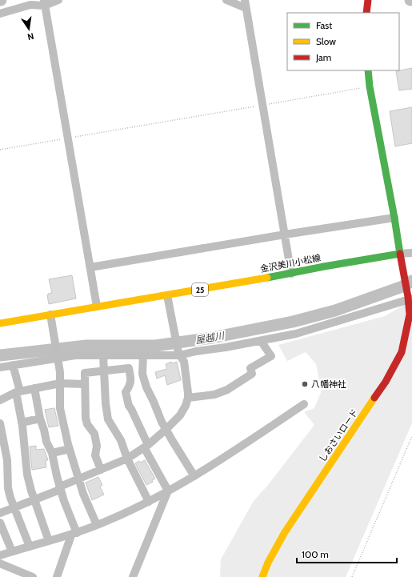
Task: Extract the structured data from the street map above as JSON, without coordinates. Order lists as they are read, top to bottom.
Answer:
{
  "streets": {
    "main road": ["金沢美川小松線", "25", "しおさいロード"]
  },
  "crossings": [
    ["金沢美川小松線", "しおさいロード"]
  ],
  "water": ["屋越川"],
  "places": ["八幡神社"],
  "legend": ["Fast", "Slow", "Jam"],
  "scale_bar": "100 m",
  "north": "bottom"
}
